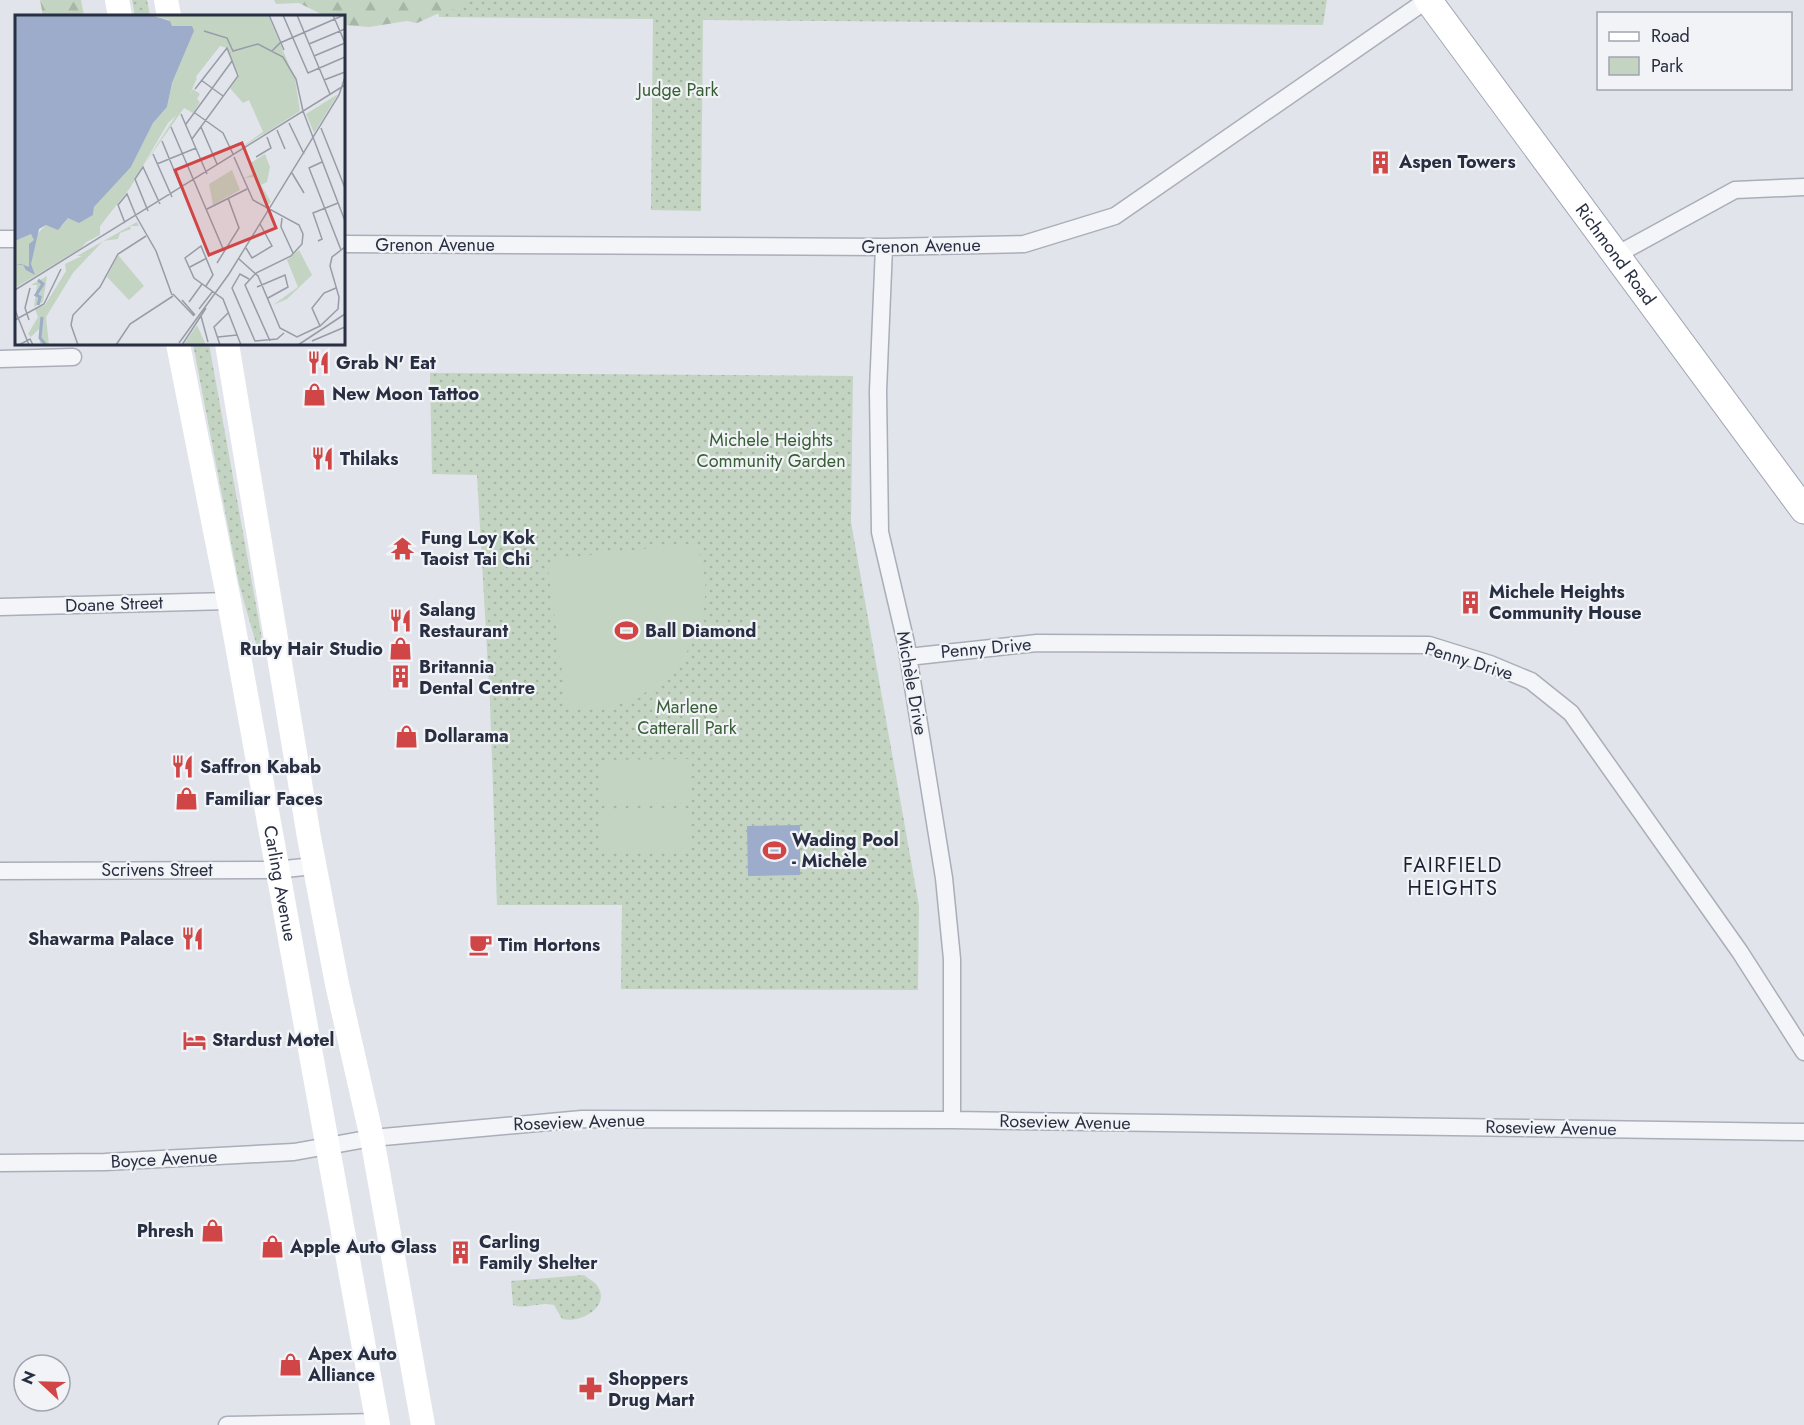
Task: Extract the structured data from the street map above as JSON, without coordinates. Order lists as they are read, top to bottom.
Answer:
{
  "streets": {
    "main road": ["Richmond Road", "Carling Avenue"],
    "street": [
      "Grenon Avenue",
      "Doane Street",
      "Penny Drive",
      "Michèle Drive",
      "Scrivens Street",
      "Roseview Avenue",
      "Boyce Avenue"
    ]
  },
  "crossings": [
    ["Grenon Avenue", "Richmond Road"],
    ["Grenon Avenue", "Michèle Drive"],
    ["Doane Street", "Carling Avenue"],
    ["Penny Drive", "Michèle Drive"],
    ["Michèle Drive", "Roseview Avenue"],
    ["Scrivens Street", "Carling Avenue"],
    ["Carling Avenue", "Roseview Avenue"],
    ["Carling Avenue", "Boyce Avenue"],
    ["Roseview Avenue", "Boyce Avenue"]
  ],
  "districts": ["FAIRFIELD HEIGHTS"],
  "parks": ["Judge Park", "Michele Heights Community Garden", "Marlene Catterall Park"],
  "places": {
    "building": [
      "Aspen Towers",
      "Michele Heights Community House",
      "Britannia Dental Centre",
      "Carling Family Shelter"
    ],
    "restaurant": [
      "Grab N' Eat",
      "Thilaks",
      "Salang Restaurant",
      "Saffron Kabab",
      "Shawarma Palace"
    ],
    "shop": [
      "New Moon Tattoo",
      "Ruby Hair Studio",
      "Dollarama",
      "Familiar Faces",
      "Phresh",
      "Apple Auto Glass",
      "Apex Auto Alliance"
    ],
    "temple": ["Fung Loy Kok Taoist Tai Chi"],
    "sports": ["Ball Diamond", "Wading Pool - Michèle"],
    "cafe": ["Tim Hortons"],
    "hotel": ["Stardust Motel"],
    "pharmacy": ["Shoppers Drug Mart"]
  },
  "legend": ["Road", "Park"],
  "north": "left"
}
